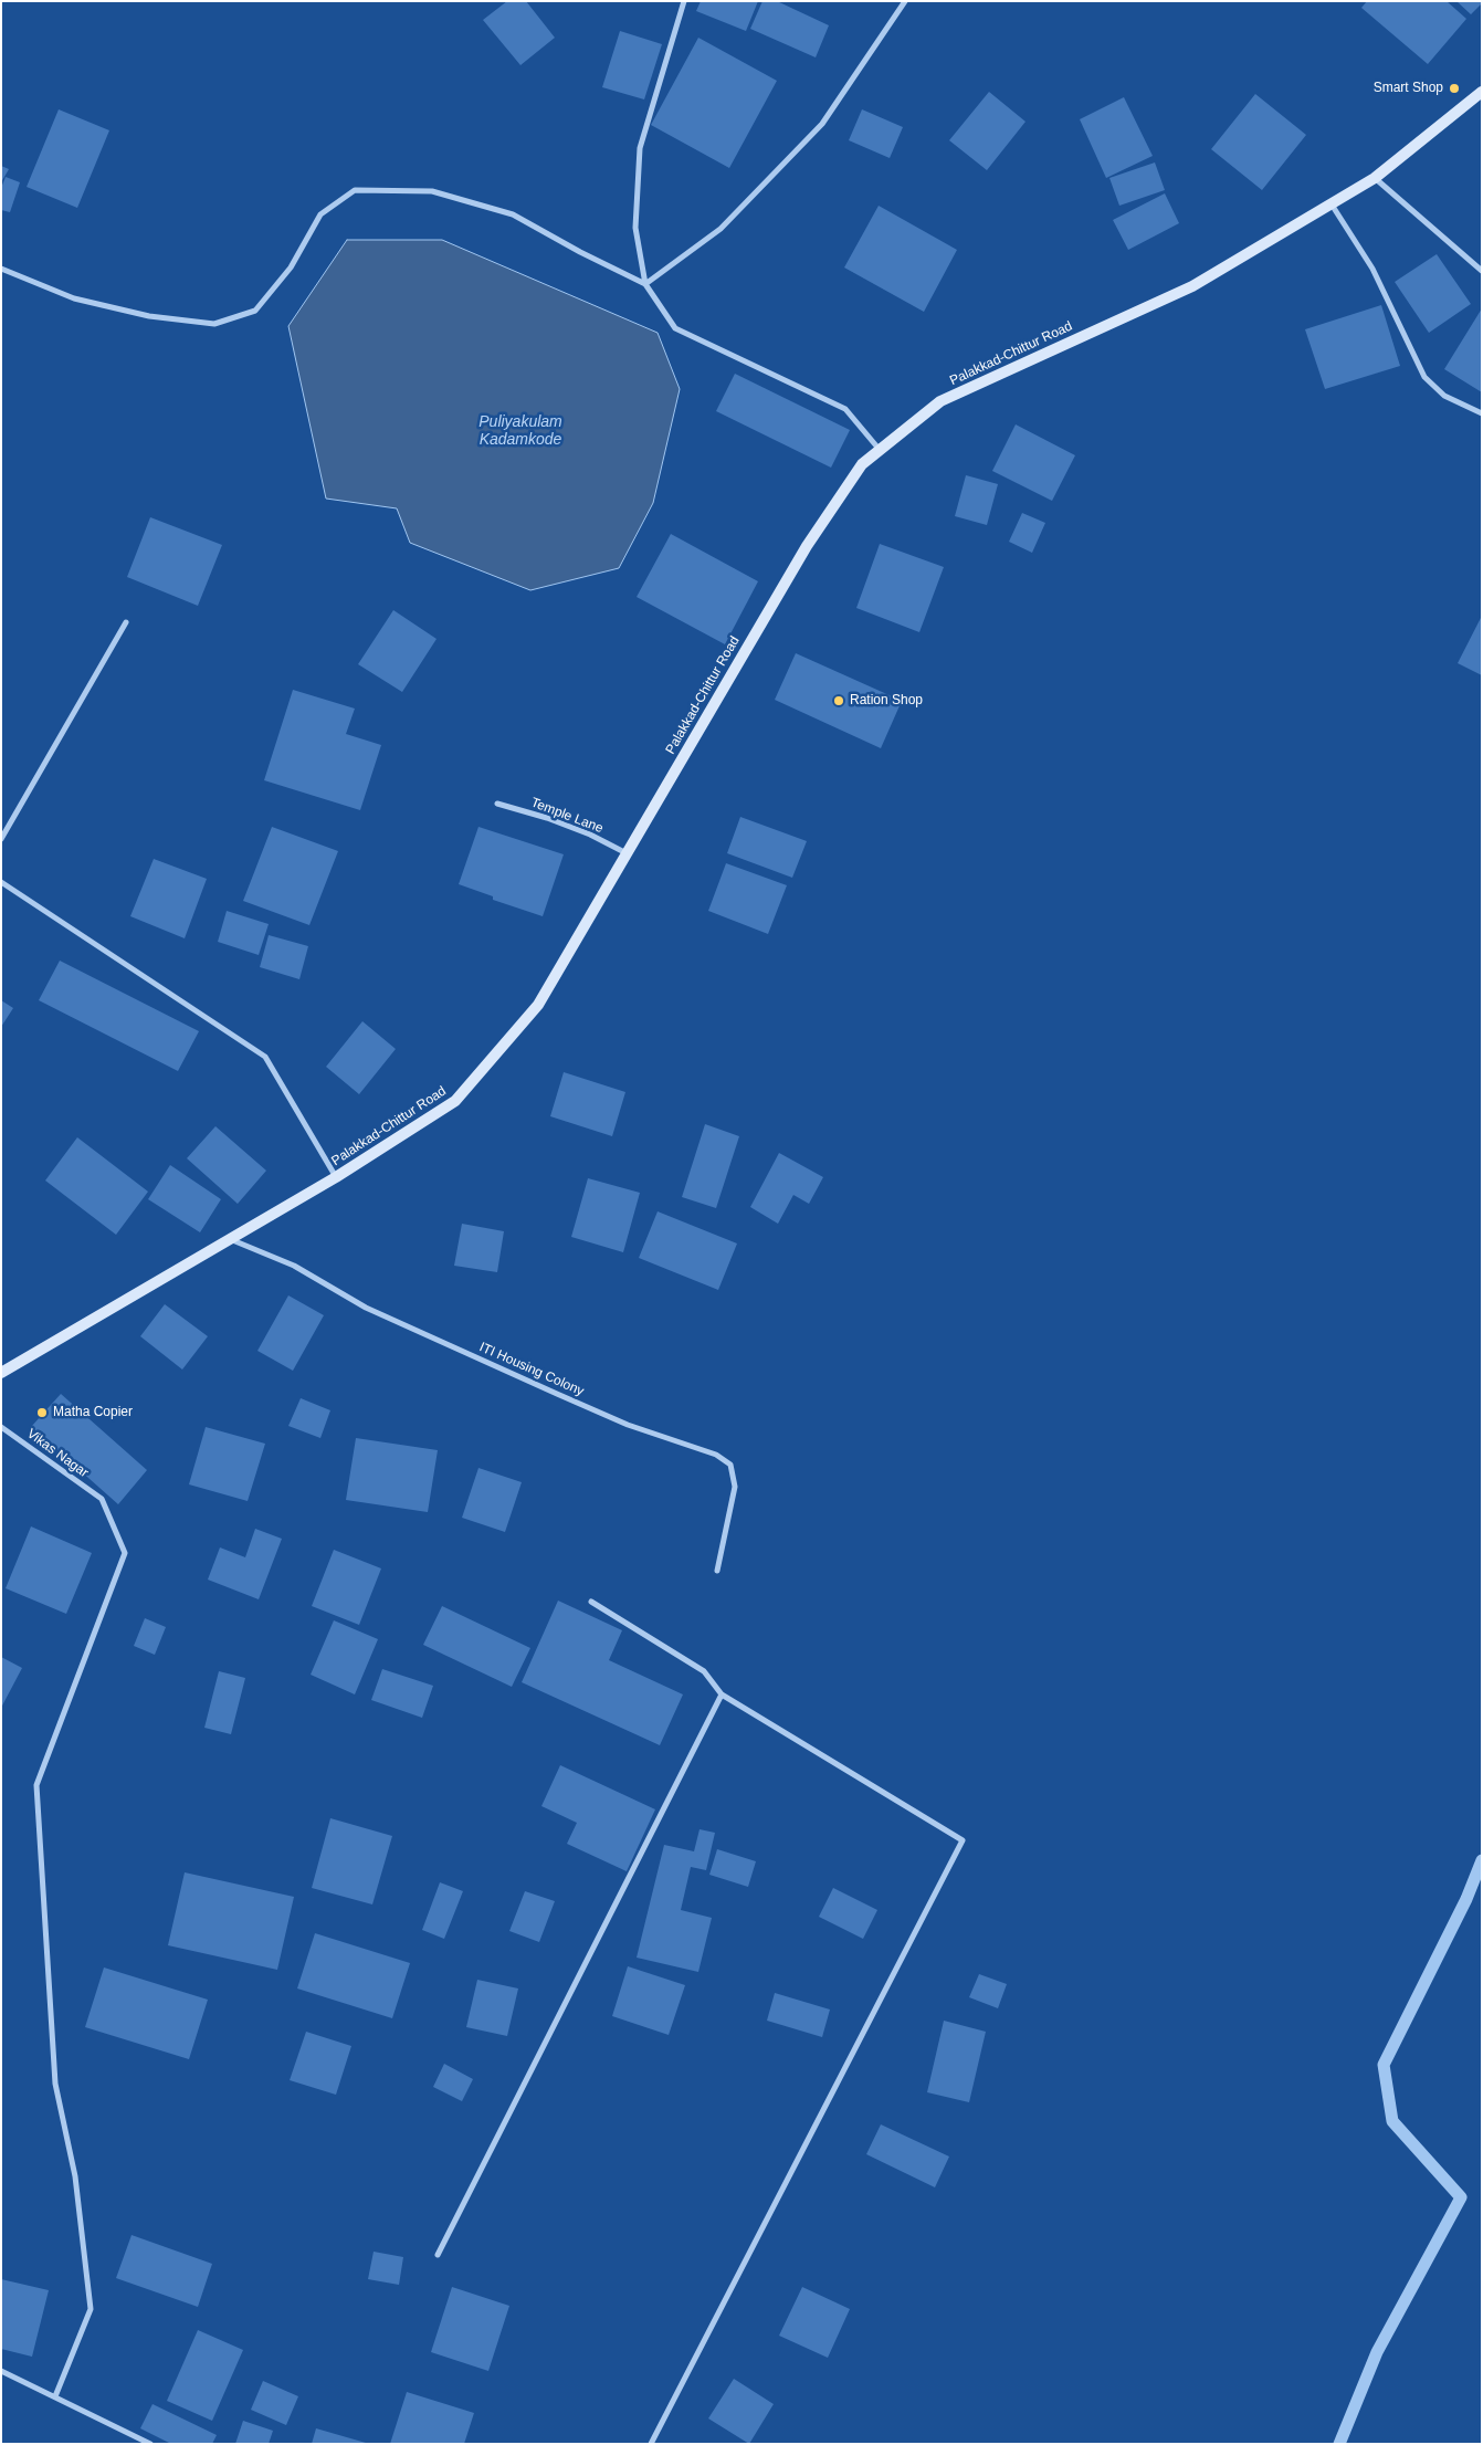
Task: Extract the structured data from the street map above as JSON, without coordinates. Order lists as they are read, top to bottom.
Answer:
{
  "streets": {
    "main road": ["Palakkad-Chittur Road"],
    "street": ["Temple Lane", "ITI Housing Colony", "Vikas Nagar"]
  },
  "crossings": [
    ["Palakkad-Chittur Road", "Temple Lane"],
    ["Palakkad-Chittur Road", "ITI Housing Colony"]
  ],
  "water": ["Puliyakulam Kadamkode"],
  "places": ["Smart Shop", "Ration Shop", "Matha Copier"]
}
